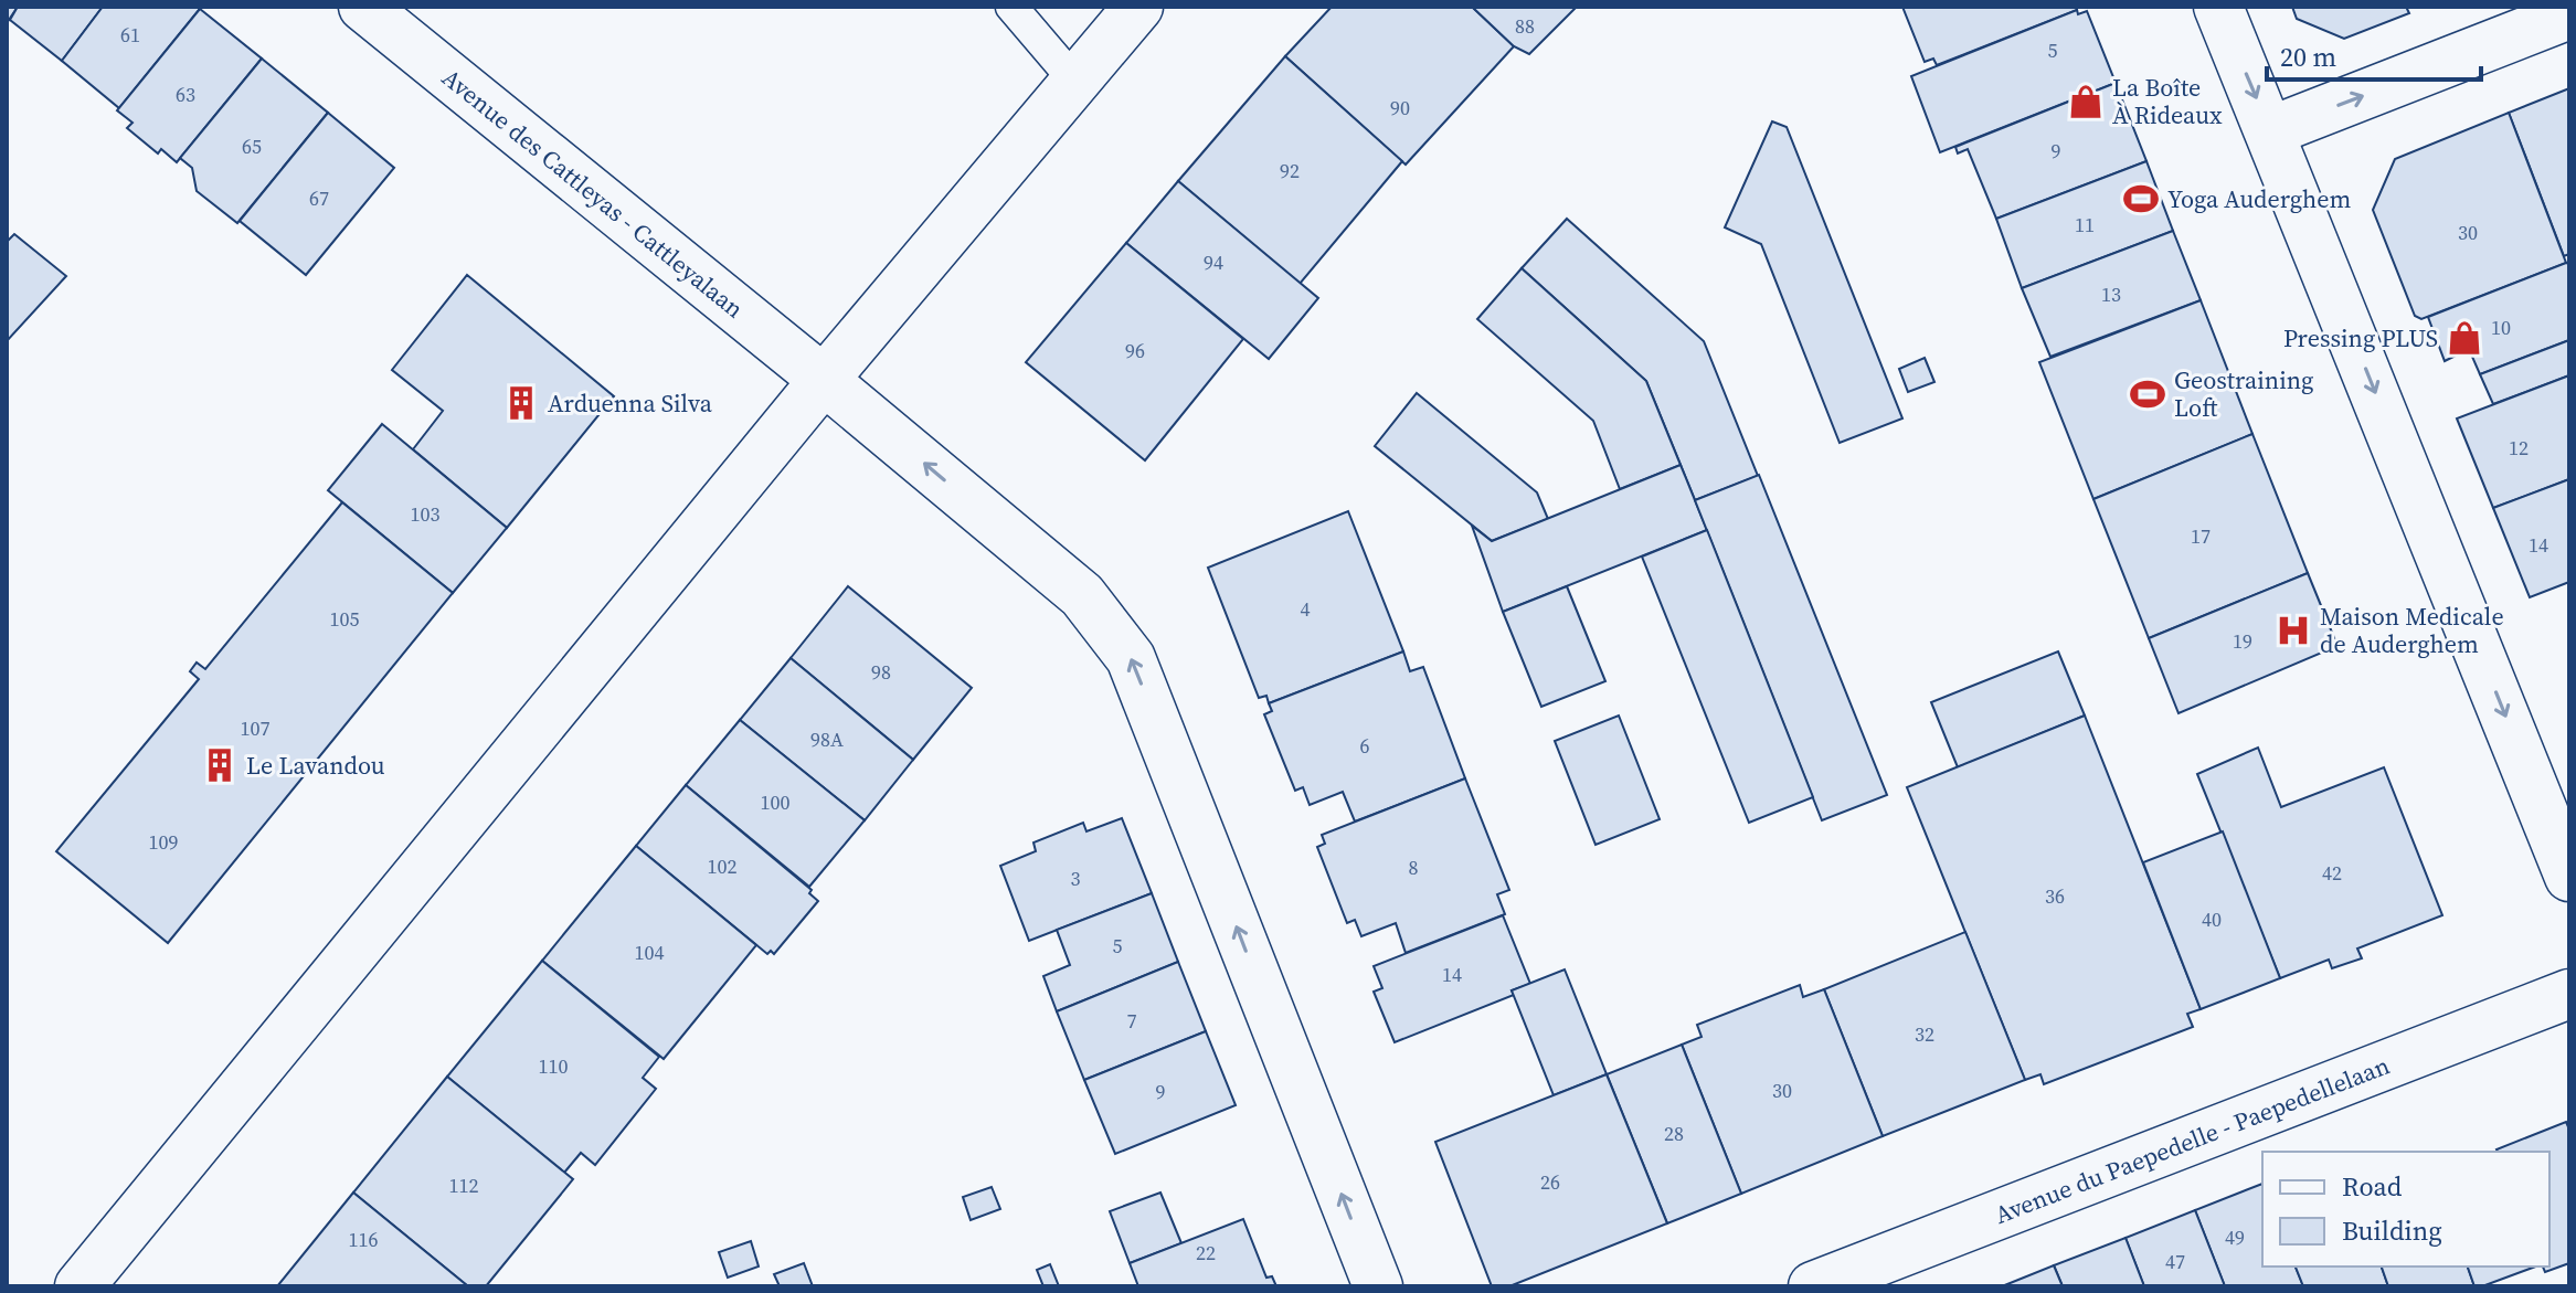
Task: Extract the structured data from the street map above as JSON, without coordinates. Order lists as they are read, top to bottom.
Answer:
{
  "streets": {
    "street": ["Avenue des Cattleyas - Cattleyalaan", "Avenue du Paepedelle - Paepedellelaan"]
  },
  "one_way": ["Avenue des Cattleyas - Cattleyalaan"],
  "places": {
    "shop": ["La Boîte À Rideaux", "Pressing PLUS"],
    "sports": ["Yoga Auderghem", "Geostraining Loft"],
    "building": ["Arduenna Silva", "Le Lavandou"],
    "hospital": ["Maison Medicale de Auderghem"]
  },
  "house_numbers": [
    "88",
    "61",
    "5",
    "63",
    "90",
    "65",
    "9",
    "92",
    "67",
    "11",
    "30",
    "94",
    "13",
    "10",
    "96",
    "12",
    "103",
    "17",
    "14",
    "4",
    "105",
    "19",
    "98",
    "107",
    "98A",
    "6",
    "100",
    "109",
    "102",
    "8",
    "42",
    "3",
    "36",
    "40",
    "5",
    "104",
    "14",
    "7",
    "32",
    "110",
    "30",
    "9",
    "28",
    "26",
    "112",
    "49",
    "116",
    "22",
    "47"
  ],
  "legend": ["Road", "Building"],
  "scale_bar": "20 m"
}
